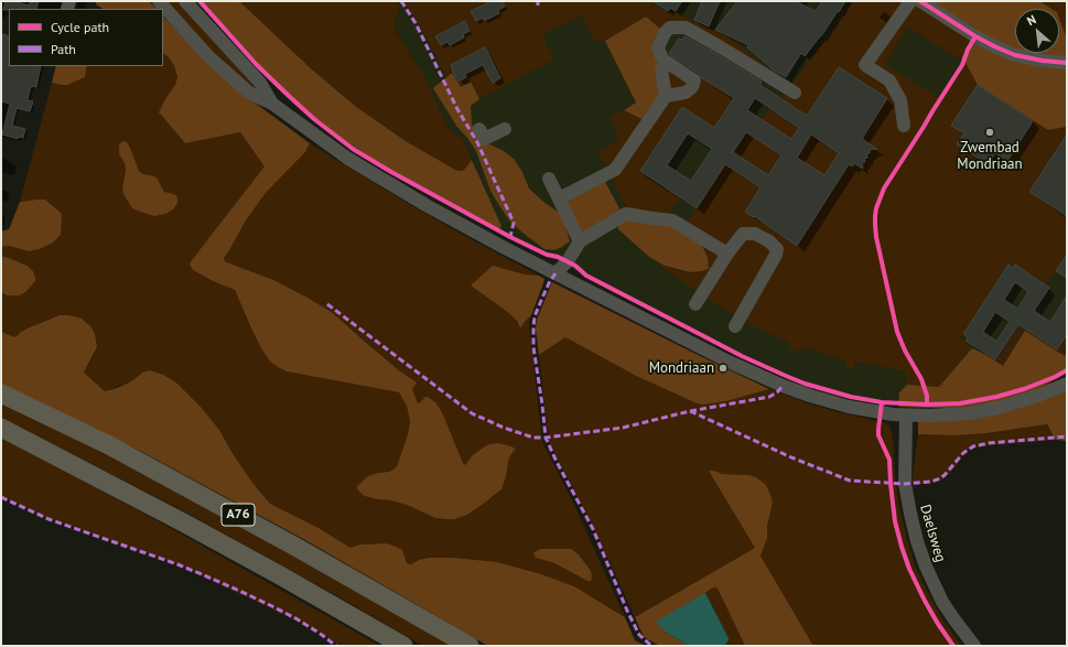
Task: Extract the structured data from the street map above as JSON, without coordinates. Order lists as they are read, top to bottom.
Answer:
{
  "streets": {
    "highway": ["A76"],
    "street": ["Daelsweg"]
  },
  "places": ["Zwembad Mondriaan", "Mondriaan"],
  "legend": ["Cycle path", "Path"],
  "north": "top left"
}
